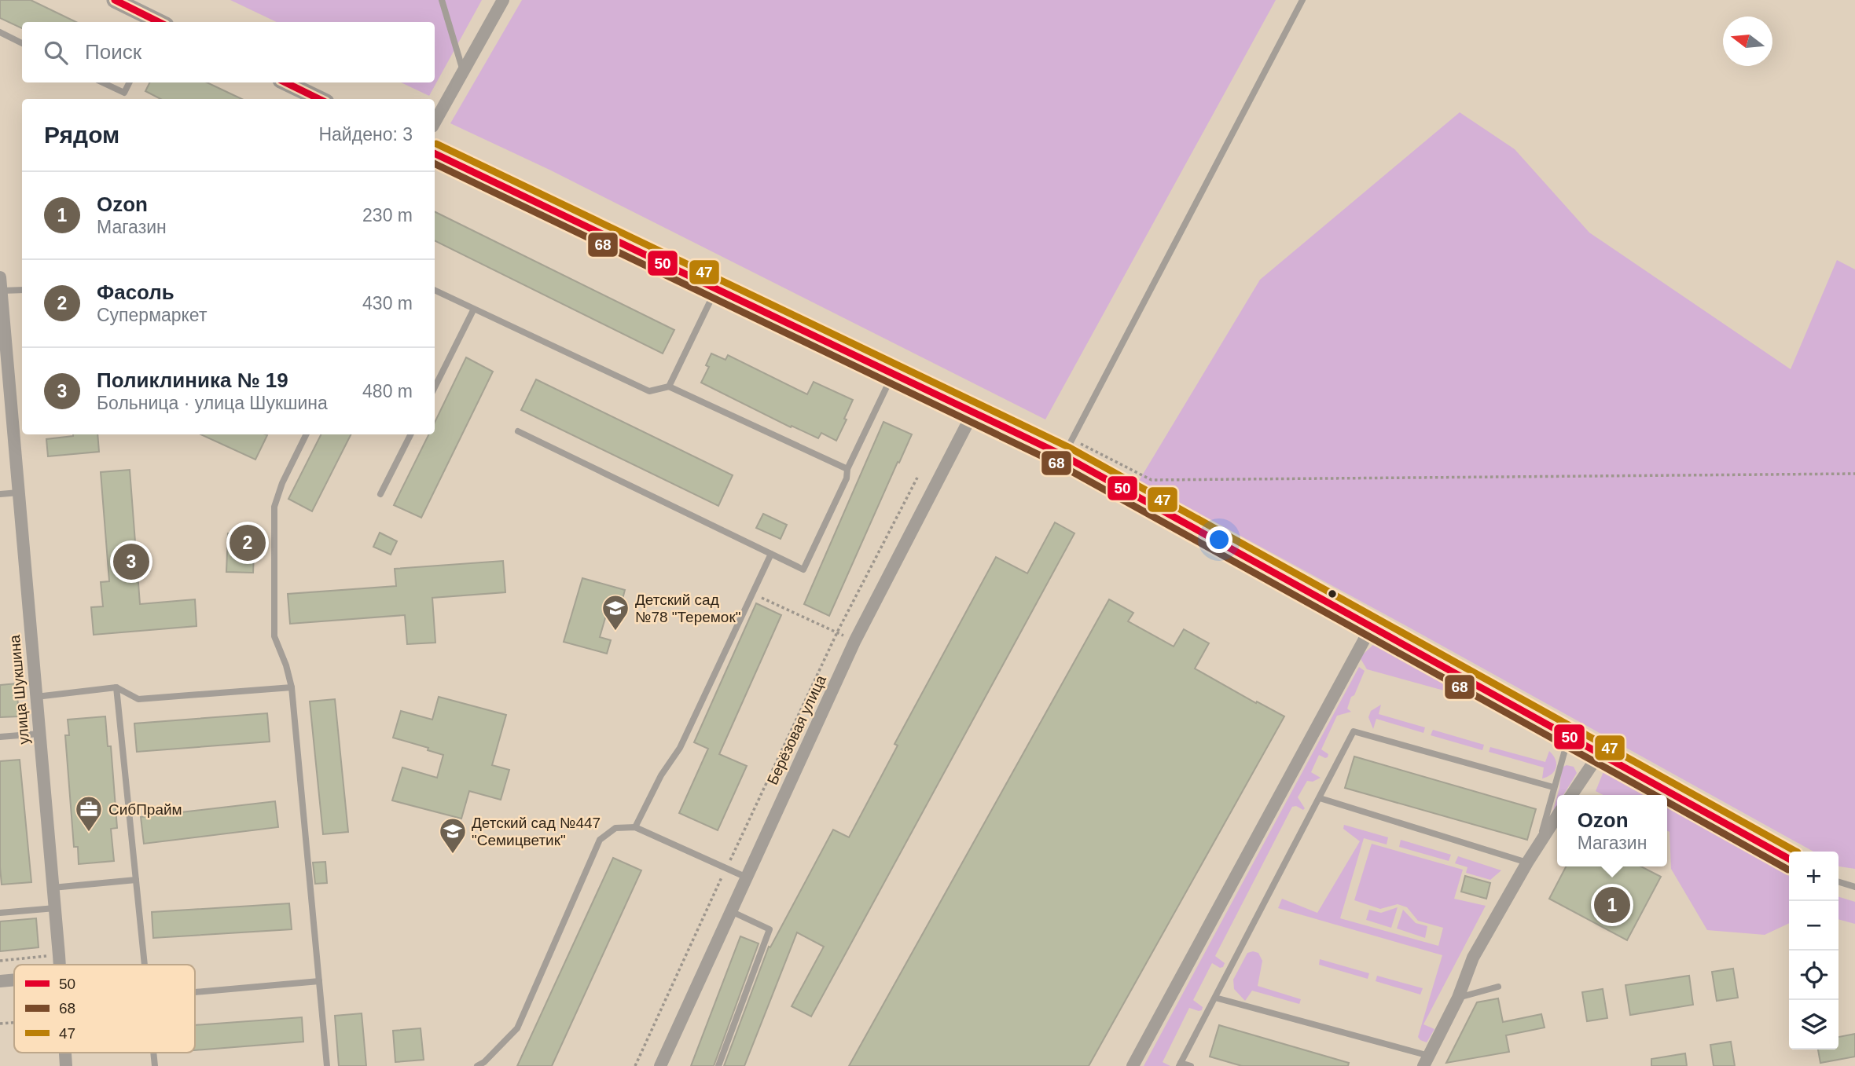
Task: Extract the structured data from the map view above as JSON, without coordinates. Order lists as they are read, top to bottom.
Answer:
{
  "streets": {
    "street": ["улица Шукшина", "Берёзовая улица"]
  },
  "places": {
    "school or university": ["Детский сад №78 \"Теремок\"", "Детский сад №447 \"Семицветик\""],
    "office": ["СибПрайм"]
  },
  "lines": ["transit line 50", "transit line 47", "transit line 68"],
  "legend": ["50", "68", "47"],
  "north": "left",
  "page": {
    "search": "Поиск",
    "heading": ["Рядом", "Найдено: 3"],
    "list": [
      {
        "mark": "1",
        "name": "Ozon",
        "note": "Магазин",
        "value": "230 m"
      },
      {
        "mark": "2",
        "name": "Фасоль",
        "note": "Супермаркет",
        "value": "430 m"
      },
      {
        "mark": "3",
        "name": "Поликлиника № 19",
        "note": "Больница · улица Шукшина",
        "value": "480 m"
      }
    ],
    "pins": ["2", "3", "1"],
    "popup": ["Ozon", "Магазин"],
    "map_buttons": ["+", "−"]
  }
}
